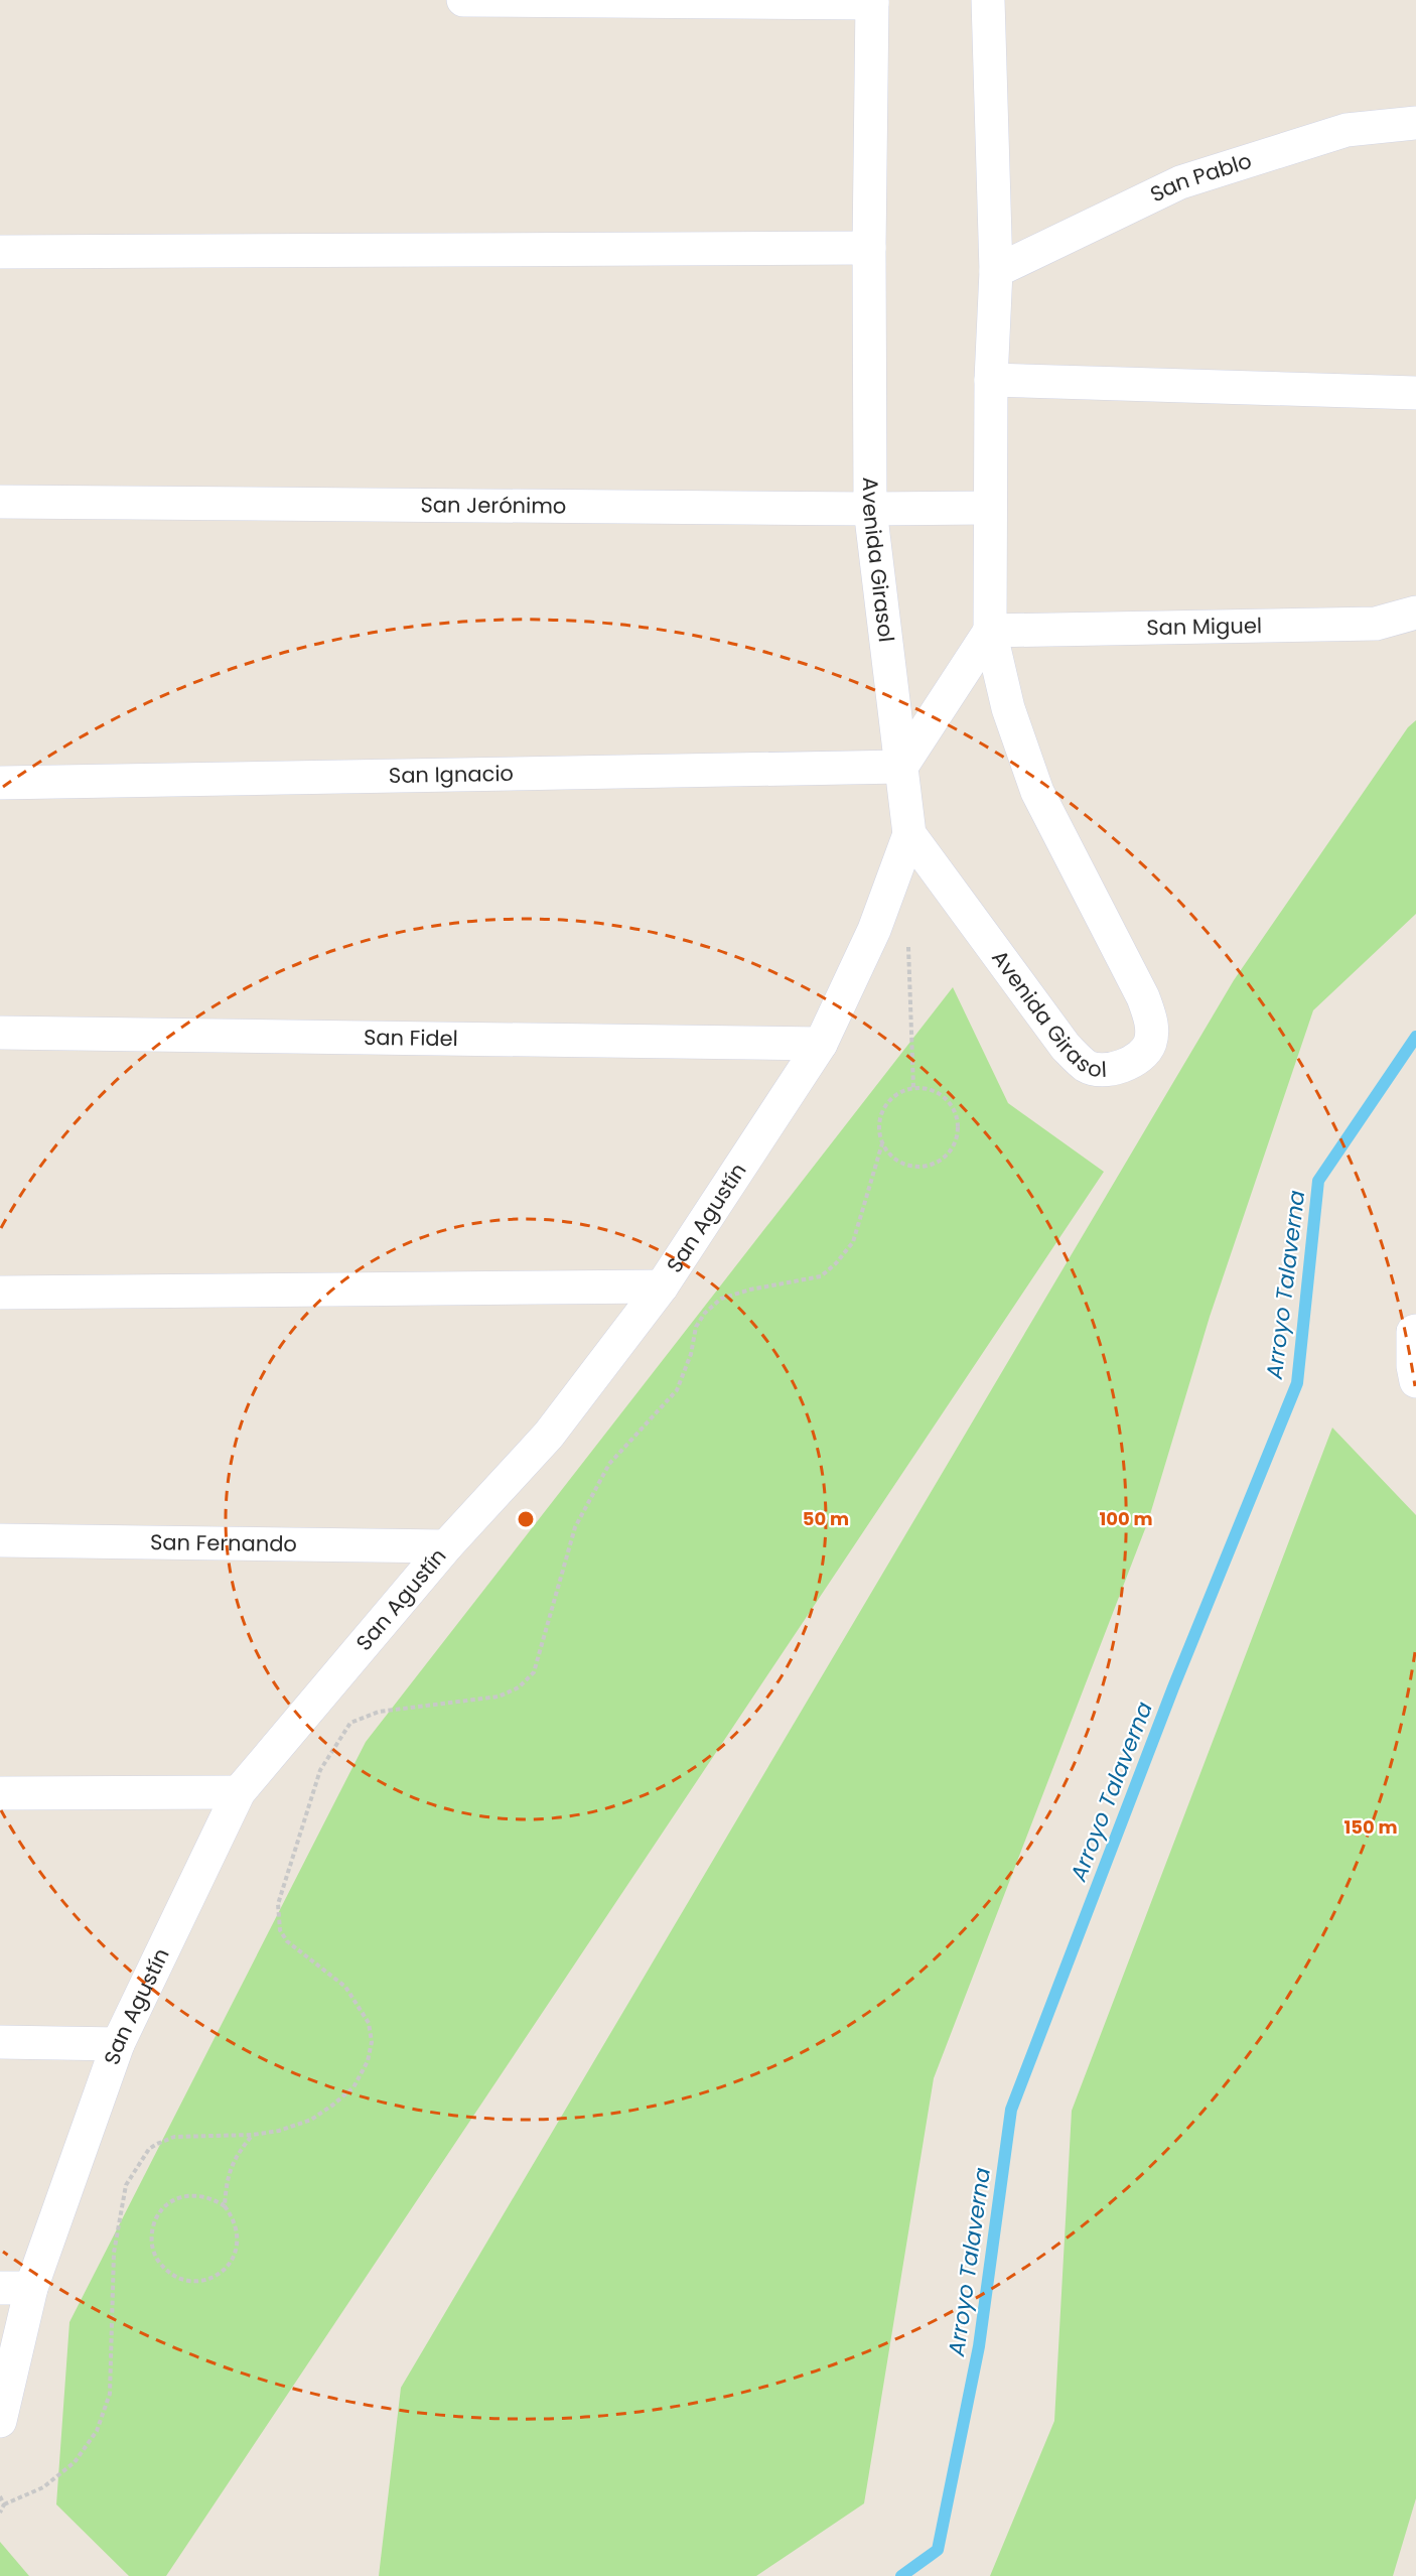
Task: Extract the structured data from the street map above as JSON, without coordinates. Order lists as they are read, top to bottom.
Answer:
{
  "streets": {
    "street": [
      "San Pablo",
      "San Jerónimo",
      "Avenida Girasol",
      "San Miguel",
      "San Ignacio",
      "San Fidel",
      "San Agustín",
      "San Fernando"
    ]
  },
  "crossings": [
    ["San Pablo", "Avenida Girasol"],
    ["San Jerónimo", "Avenida Girasol"],
    ["Avenida Girasol", "San Miguel"],
    ["Avenida Girasol", "San Ignacio"],
    ["Avenida Girasol", "San Agustín"],
    ["San Fidel", "San Agustín"],
    ["San Agustín", "San Fernando"]
  ],
  "water": ["Arroyo Talaverna"],
  "rings": ["50 m", "100 m", "150 m"]
}
